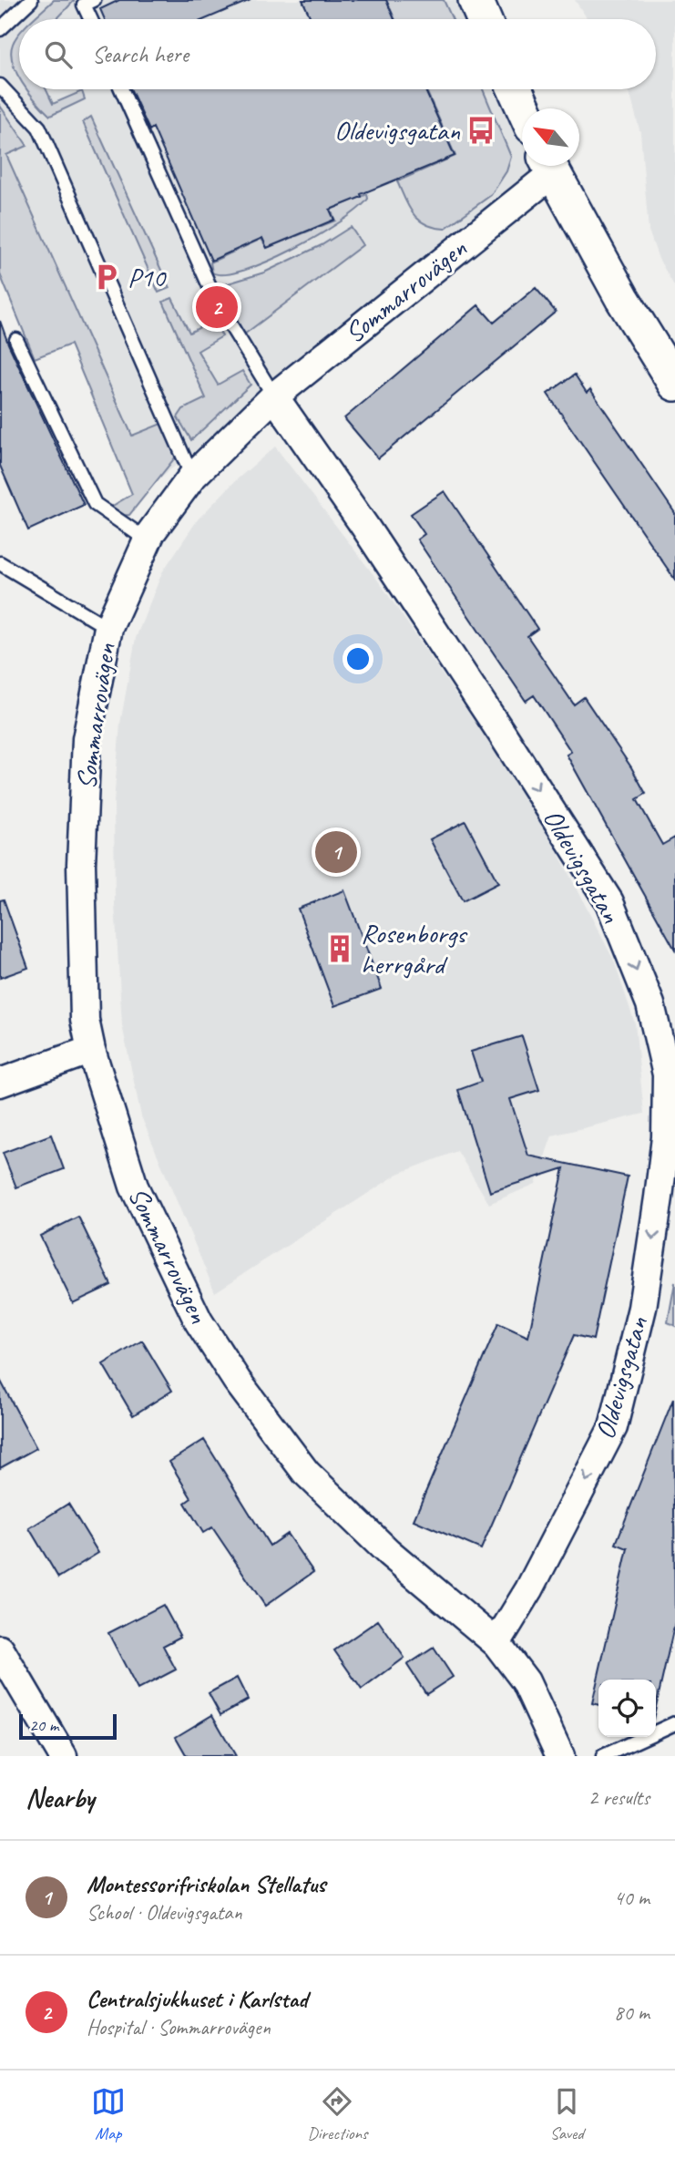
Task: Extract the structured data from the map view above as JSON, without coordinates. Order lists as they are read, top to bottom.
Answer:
{
  "streets": {
    "street": ["Sommarrovägen", "Oldevigsgatan"]
  },
  "crossings": [
    ["Sommarrovägen", "Oldevigsgatan"]
  ],
  "one_way": ["Oldevigsgatan"],
  "places": {
    "bus stop": ["Oldevigsgatan"],
    "parking": ["P10"],
    "building": ["Rosenborgs herrgård"]
  },
  "scale_bar": "20 m",
  "north": "top left",
  "page": {
    "search": "Search here",
    "pins": ["2", "1"],
    "scale": "20 m",
    "heading": ["Nearby", "2 results"],
    "list": [
      {
        "mark": "1",
        "name": "Montessorifriskolan Stellatus",
        "note": "School · Oldevigsgatan",
        "value": "40 m"
      },
      {
        "mark": "2",
        "name": "Centralsjukhuset i Karlstad",
        "note": "Hospital · Sommarrovägen",
        "value": "80 m"
      }
    ],
    "nav": ["Map", "Directions", "Saved"]
  }
}
